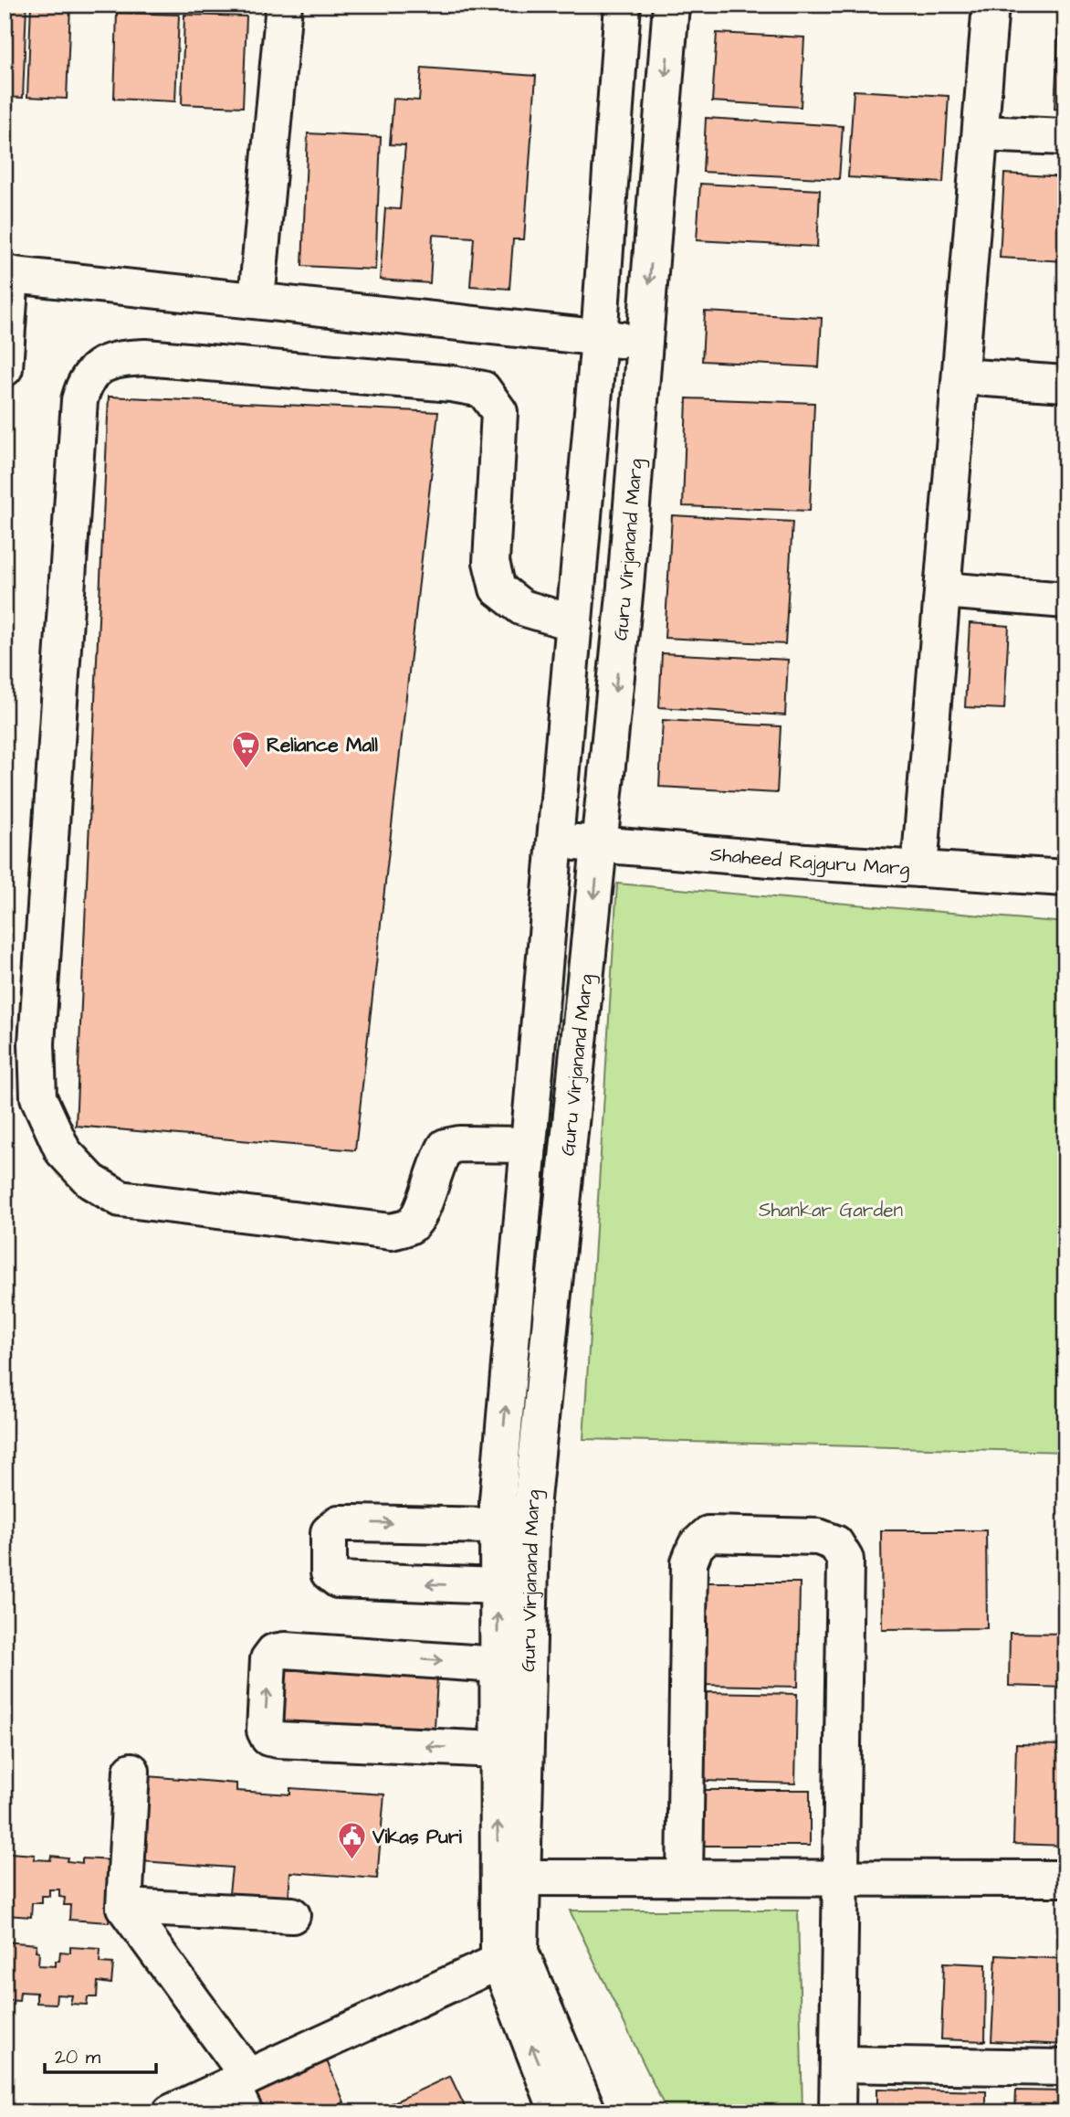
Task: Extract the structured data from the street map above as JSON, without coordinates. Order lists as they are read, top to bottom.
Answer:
{
  "streets": {
    "street": ["Guru Virjanand Marg", "Shaheed Rajguru Marg"]
  },
  "crossings": [
    ["Guru Virjanand Marg", "Shaheed Rajguru Marg"]
  ],
  "parks": ["Shankar Garden"],
  "places": {
    "supermarket": ["Reliance Mall"],
    "public building": ["Vikas Puri"]
  },
  "scale_bar": "20 m"
}
